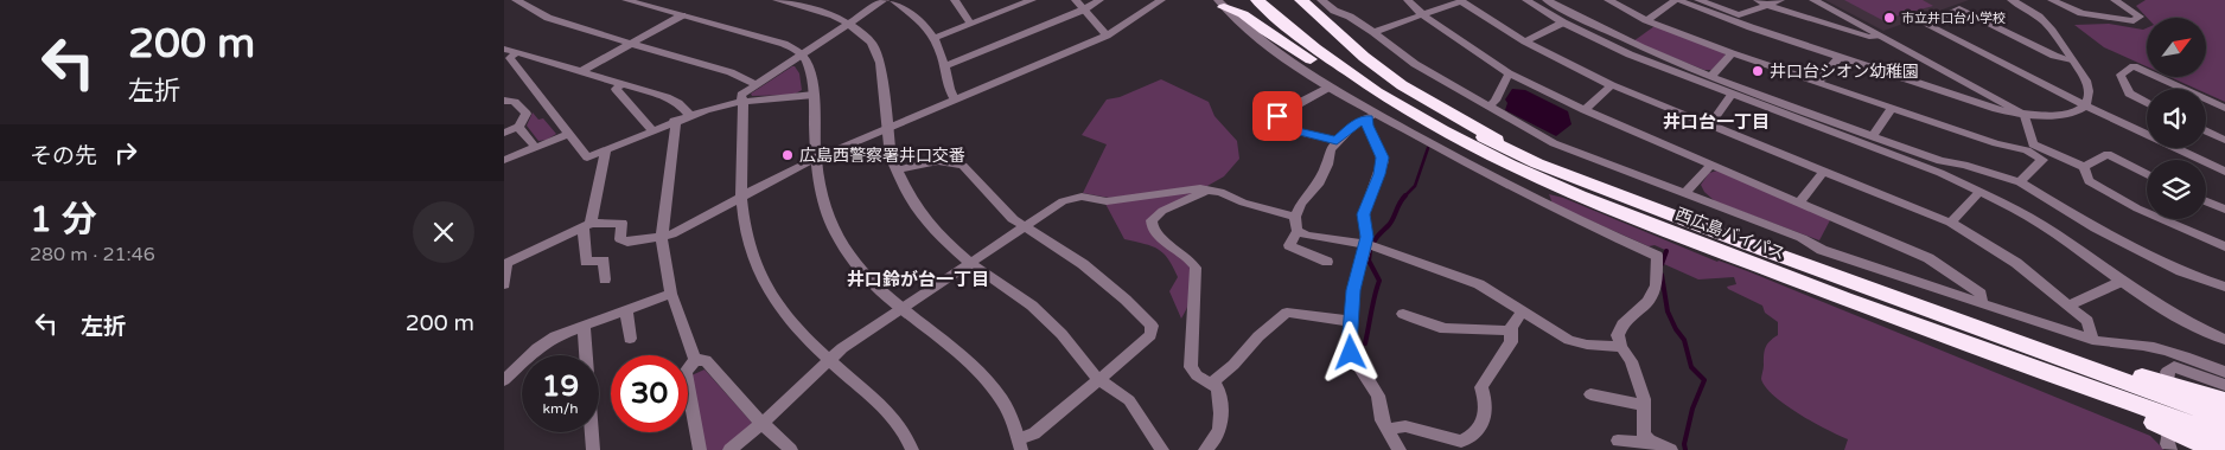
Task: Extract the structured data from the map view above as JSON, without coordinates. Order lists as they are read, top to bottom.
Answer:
{
  "streets": {
    "highway": ["西広島バイパス"]
  },
  "districts": ["井口台一丁目", "井口鈴が台一丁目"],
  "places": ["市立井口台小学校", "井口台シオン幼稚園", "広島西警察署井口交番"],
  "north": "top right",
  "page": {
    "turn": ["200 m", "左折"],
    "then": "その先",
    "heading": ["1 分", "280 m · 21:46"],
    "list": [
      {
        "name": "左折",
        "value": "200 m"
      }
    ],
    "speed": "19 km/h",
    "limit": "30"
  }
}
